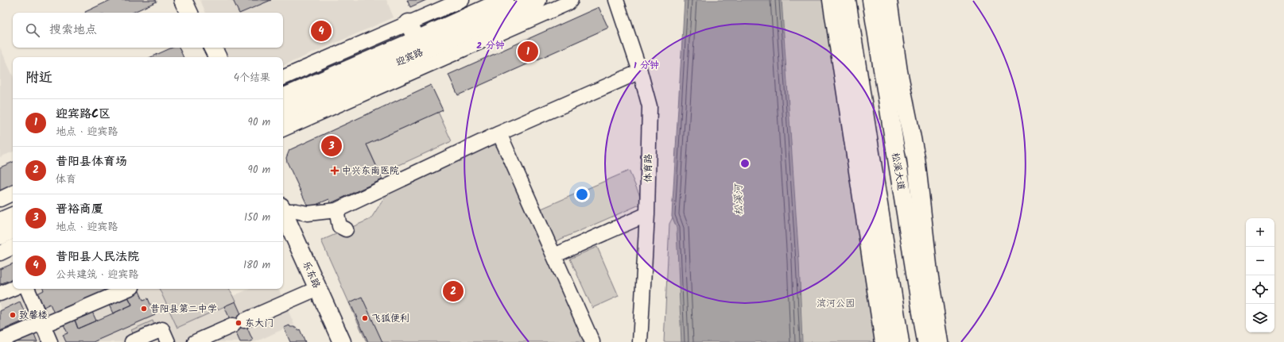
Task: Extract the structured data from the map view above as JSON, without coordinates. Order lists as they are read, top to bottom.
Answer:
{
  "streets": {
    "main road": ["迎宾路", "松溪大道", "乐东路"],
    "street": ["体育路"]
  },
  "water": ["松溪河"],
  "parks": ["滨河公园"],
  "places": {
    "health": ["中兴东南医院"],
    "other": [
      "昔阳县第二中学",
      "致馨楼",
      "飞狐便利",
      "东大门"
    ]
  },
  "page": {
    "search": "搜索地点",
    "pins": [
      "4",
      "1",
      "3",
      "2"
    ],
    "heading": ["附近", "4个结果"],
    "list": [
      {
        "mark": "1",
        "name": "迎宾路C区",
        "note": "地点 · 迎宾路",
        "value": "90 m"
      },
      {
        "mark": "2",
        "name": "昔阳县体育场",
        "note": "体育",
        "value": "90 m"
      },
      {
        "mark": "3",
        "name": "晋裕商厦",
        "note": "地点 · 迎宾路",
        "value": "150 m"
      },
      {
        "mark": "4",
        "name": "昔阳县人民法院",
        "note": "公共建筑 · 迎宾路",
        "value": "180 m"
      }
    ],
    "map_buttons": ["+", "−"]
  },
  "rings": ["2 分钟", "1 分钟"]
}
